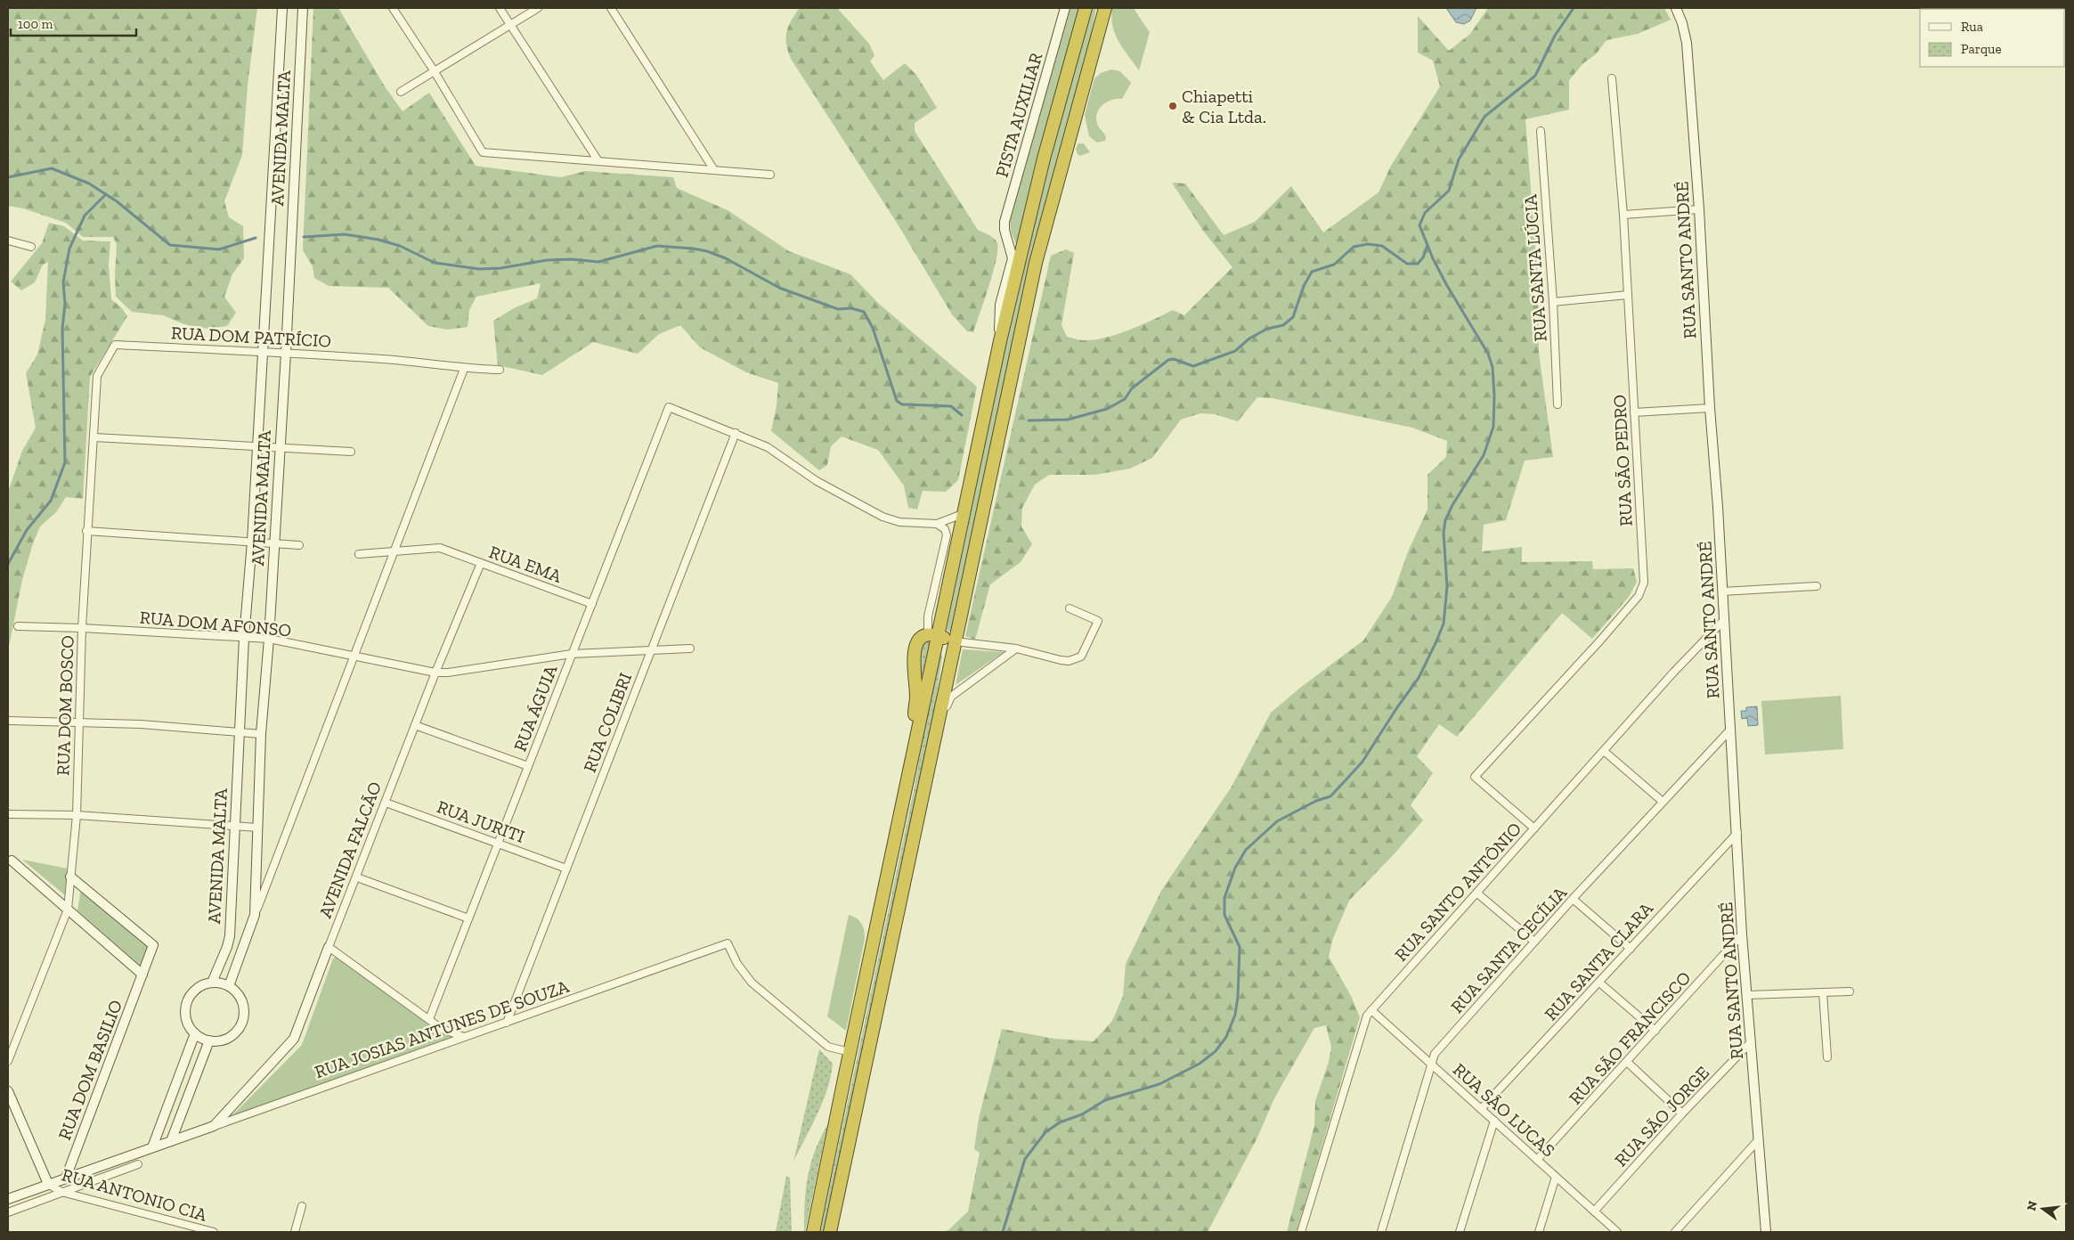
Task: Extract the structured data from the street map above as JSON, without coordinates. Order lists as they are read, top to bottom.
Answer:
{
  "streets": {
    "street": [
      "PISTA AUXILIAR",
      "AVENIDA MALTA",
      "RUA SANTO ANDRÉ",
      "RUA SANTA LÚCIA",
      "RUA DOM PATRÍCIO",
      "RUA SÃO PEDRO",
      "RUA EMA",
      "RUA DOM AFONSO",
      "RUA DOM BOSCO",
      "RUA ÁGUIA",
      "RUA COLIBRI",
      "RUA JURITI",
      "AVENIDA FALCÃO",
      "RUA SANTO ANTÔNIO",
      "RUA SANTA CECÍLIA",
      "RUA SANTA CLARA",
      "RUA JOSIAS ANTUNES DE SOUZA",
      "RUA SÃO FRANCISCO",
      "RUA DOM BASILIO",
      "RUA SÃO LUCAS",
      "RUA SÃO JORGE",
      "RUA ANTONIO CIA"
    ]
  },
  "crossings": [
    ["AVENIDA MALTA", "RUA DOM PATRÍCIO"],
    ["AVENIDA MALTA", "RUA DOM AFONSO"],
    ["RUA SANTO ANDRÉ", "RUA SANTO ANTÔNIO"],
    ["RUA SANTO ANDRÉ", "RUA SANTA CECÍLIA"],
    ["RUA SANTO ANDRÉ", "RUA SANTA CLARA"],
    ["RUA SANTO ANDRÉ", "RUA SÃO FRANCISCO"],
    ["RUA SANTO ANDRÉ", "RUA SÃO JORGE"],
    ["RUA DOM PATRÍCIO", "RUA DOM BOSCO"],
    ["RUA SÃO PEDRO", "RUA SANTO ANTÔNIO"],
    ["RUA EMA", "RUA ÁGUIA"],
    ["RUA EMA", "AVENIDA FALCÃO"],
    ["RUA DOM AFONSO", "RUA DOM BOSCO"],
    ["RUA DOM AFONSO", "RUA ÁGUIA"],
    ["RUA DOM AFONSO", "RUA COLIBRI"],
    ["RUA DOM AFONSO", "AVENIDA FALCÃO"],
    ["RUA DOM BOSCO", "RUA DOM BASILIO"],
    ["RUA ÁGUIA", "RUA COLIBRI"],
    ["RUA ÁGUIA", "RUA JURITI"],
    ["RUA COLIBRI", "RUA JURITI"],
    ["RUA COLIBRI", "RUA JOSIAS ANTUNES DE SOUZA"],
    ["RUA JURITI", "AVENIDA FALCÃO"],
    ["AVENIDA FALCÃO", "RUA JOSIAS ANTUNES DE SOUZA"],
    ["RUA SANTO ANTÔNIO", "RUA SÃO LUCAS"],
    ["RUA SANTA CECÍLIA", "RUA SÃO LUCAS"],
    ["RUA SANTA CLARA", "RUA SÃO LUCAS"],
    ["RUA JOSIAS ANTUNES DE SOUZA", "RUA DOM BASILIO"],
    ["RUA JOSIAS ANTUNES DE SOUZA", "RUA ANTONIO CIA"],
    ["RUA SÃO FRANCISCO", "RUA SÃO LUCAS"],
    ["RUA SÃO LUCAS", "RUA SÃO JORGE"]
  ],
  "places": ["Chiapetti & Cia Ltda."],
  "legend": ["Rua", "Parque"],
  "scale_bar": "100 m",
  "north": "left"
}
